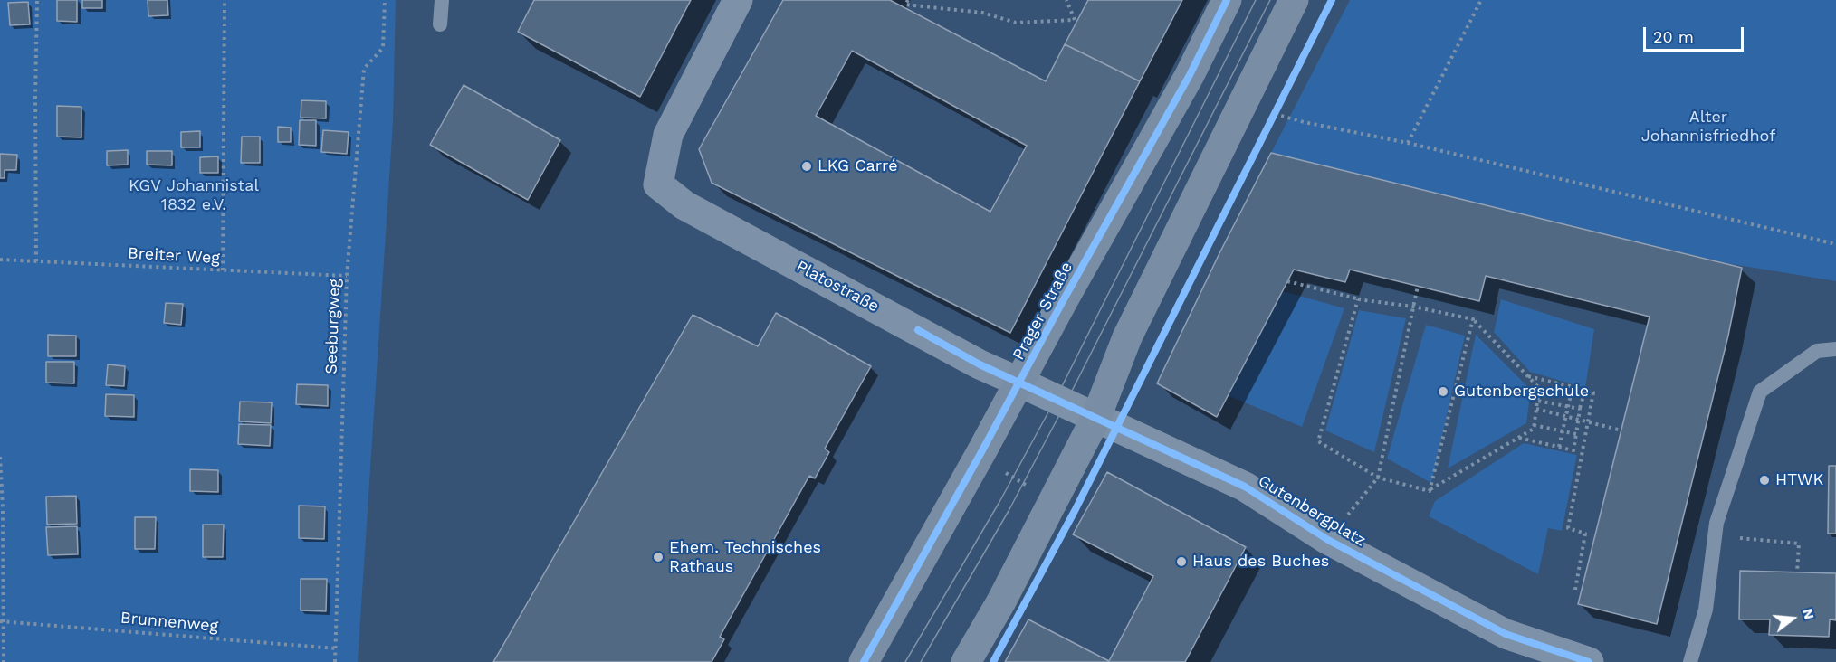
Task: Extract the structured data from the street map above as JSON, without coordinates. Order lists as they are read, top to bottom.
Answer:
{
  "streets": {
    "main road": ["Prager Straße"],
    "street": ["Platostraße", "Gutenbergplatz"],
    "path": ["Breiter Weg", "Seeburgweg", "Brunnenweg"]
  },
  "crossings": [
    ["Breiter Weg", "Seeburgweg"],
    ["Platostraße", "Prager Straße"],
    ["Platostraße", "Gutenbergplatz"],
    ["Prager Straße", "Gutenbergplatz"],
    ["Seeburgweg", "Brunnenweg"]
  ],
  "parks": ["Alter Johannisfriedhof", "KGV Johannistal 1832 e.V."],
  "places": [
    "LKG Carré",
    "Gutenbergschule",
    "HTWK",
    "Ehem. Technisches Rathaus",
    "Haus des Buches"
  ],
  "scale_bar": "20 m",
  "north": "right"
}
